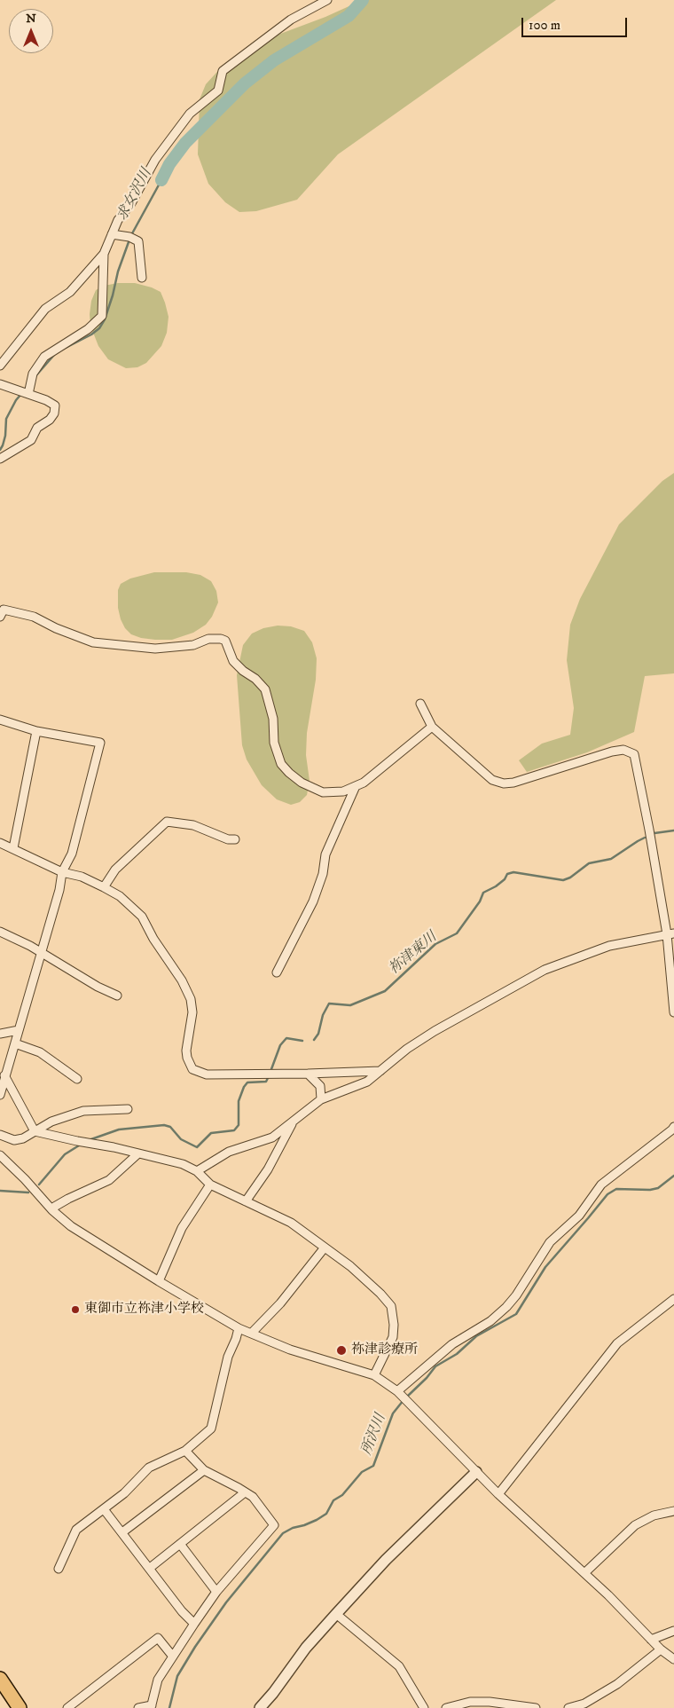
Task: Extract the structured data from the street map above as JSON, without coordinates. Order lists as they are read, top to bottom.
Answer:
{
  "water": ["求女沢川", "祢津東川", "所沢川"],
  "places": ["東御市立祢津小学校", "祢津診療所"],
  "scale_bar": "100 m",
  "north": "top"
}
